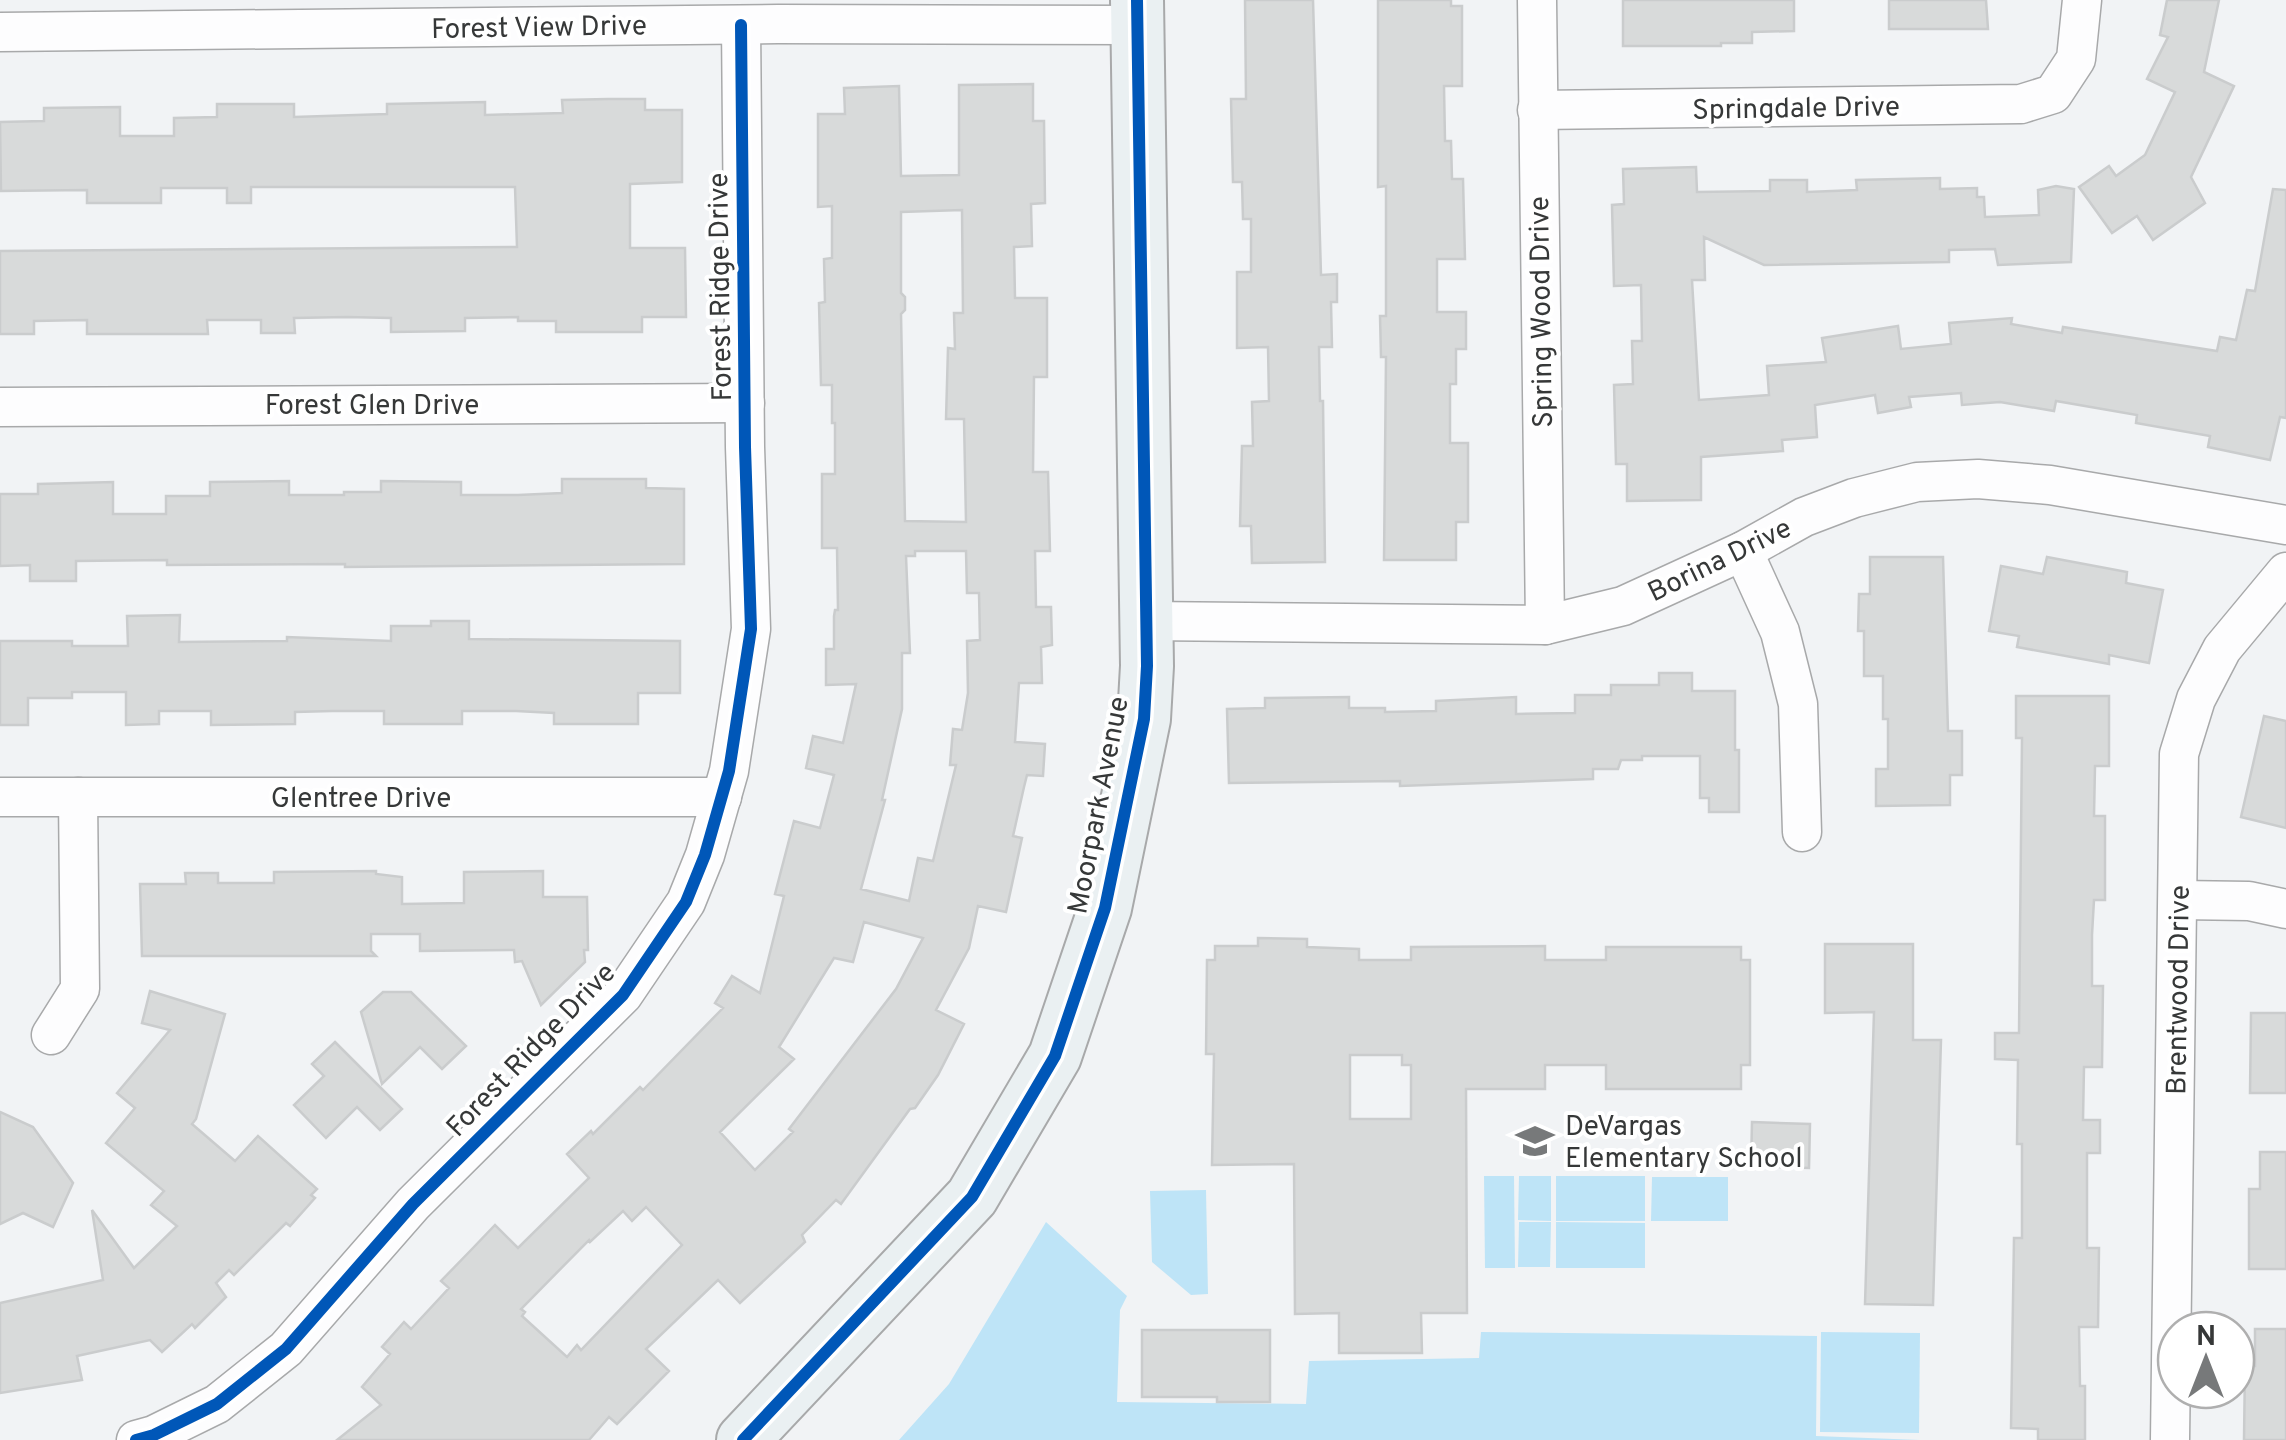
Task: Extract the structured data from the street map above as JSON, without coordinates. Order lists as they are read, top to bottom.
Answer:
{
  "streets": {
    "main road": ["Moorpark Avenue"],
    "street": [
      "Forest View Drive",
      "Springdale Drive",
      "Forest Ridge Drive",
      "Spring Wood Drive",
      "Forest Glen Drive",
      "Borina Drive",
      "Glentree Drive",
      "Brentwood Drive"
    ]
  },
  "crossings": [
    ["Forest View Drive", "Forest Ridge Drive"],
    ["Forest View Drive", "Moorpark Avenue"],
    ["Springdale Drive", "Spring Wood Drive"],
    ["Forest Ridge Drive", "Forest Glen Drive"],
    ["Forest Ridge Drive", "Glentree Drive"],
    ["Spring Wood Drive", "Borina Drive"],
    ["Borina Drive", "Moorpark Avenue"]
  ],
  "places": {
    "school or university": ["DeVargas Elementary School"]
  },
  "north": "top"
}
